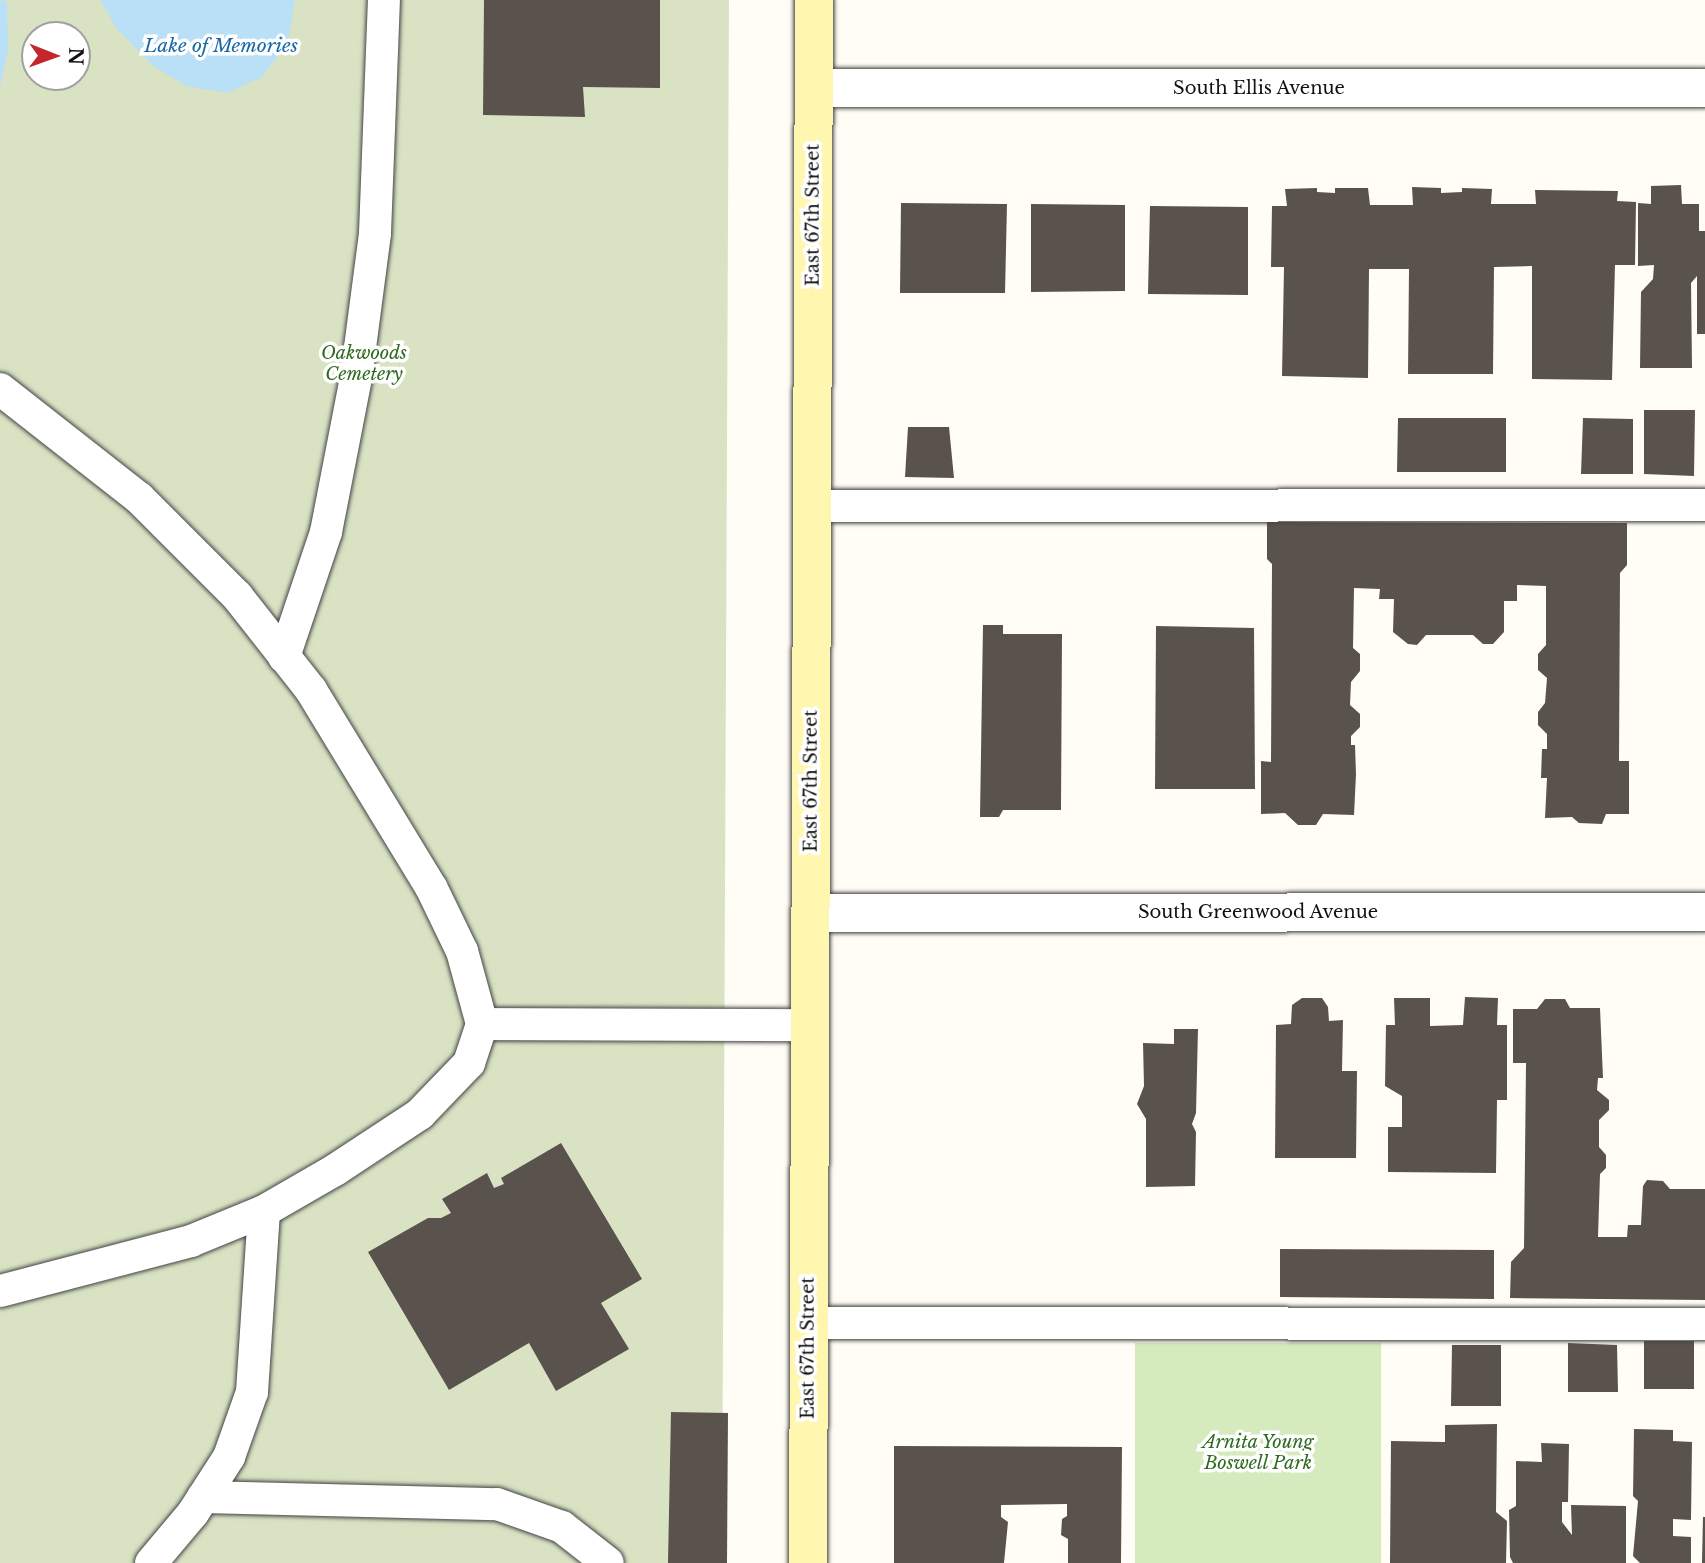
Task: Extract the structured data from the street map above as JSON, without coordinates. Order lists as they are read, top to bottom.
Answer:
{
  "streets": {
    "street": ["South Ellis Avenue", "East 67th Street", "South Greenwood Avenue"]
  },
  "crossings": [
    ["South Ellis Avenue", "East 67th Street"],
    ["East 67th Street", "South Greenwood Avenue"]
  ],
  "water": ["Lake of Memories"],
  "parks": ["Oakwoods Cemetery", "Arnita Young Boswell Park"],
  "north": "right"
}
